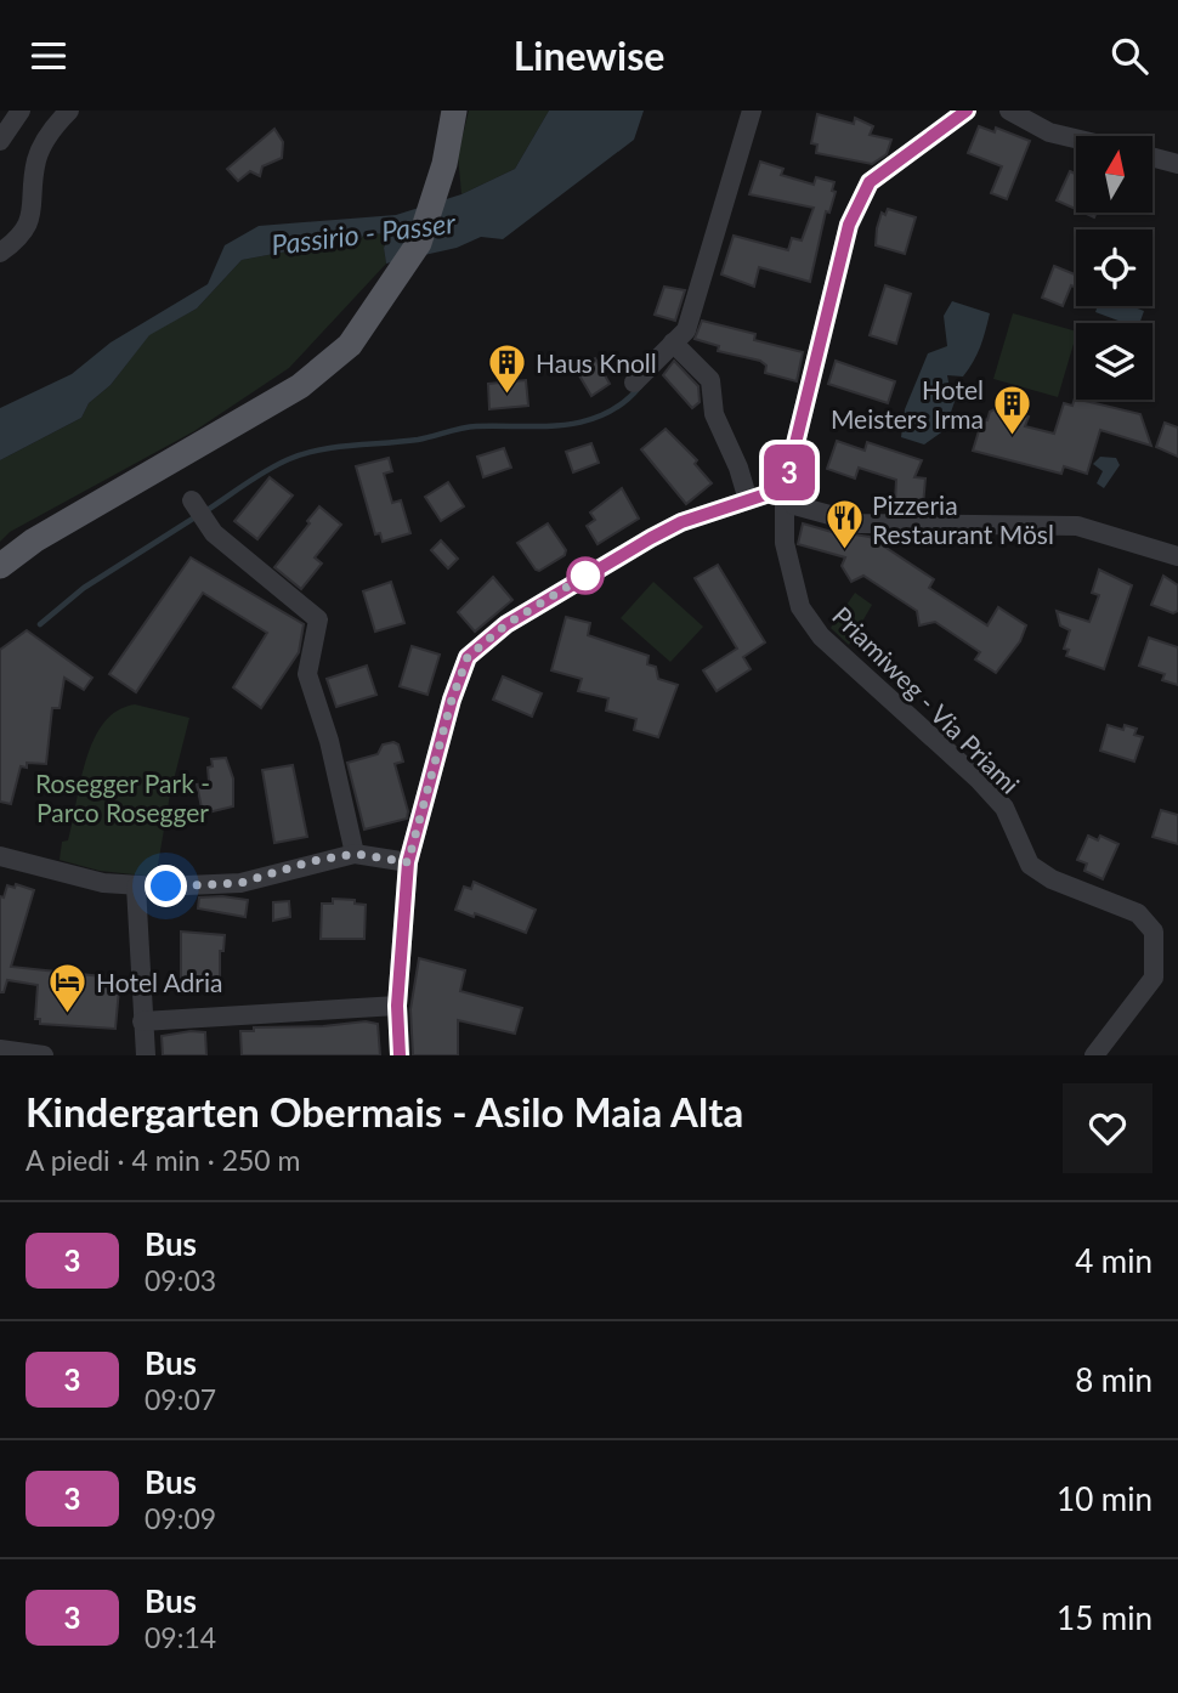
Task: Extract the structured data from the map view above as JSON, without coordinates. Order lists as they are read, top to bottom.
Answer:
{
  "streets": {
    "street": ["Priamiweg - Via Priami"]
  },
  "water": ["Passirio - Passer"],
  "parks": ["Rosegger Park - Parco Rosegger"],
  "places": {
    "building": ["Haus Knoll", "Hotel Meisters Irma"],
    "restaurant": ["Pizzeria Restaurant Mösl"],
    "hotel": ["Hotel Adria"]
  },
  "lines": ["bus line 3"],
  "north": "top",
  "page": {
    "header": "Linewise",
    "on_map": "3",
    "heading": ["Kindergarten Obermais - Asilo Maia Alta", "A piedi · 4 min · 250 m"],
    "list": [
      {
        "mark": "3",
        "name": "Bus",
        "note": "09:03",
        "value": "4 min"
      },
      {
        "mark": "3",
        "name": "Bus",
        "note": "09:07",
        "value": "8 min"
      },
      {
        "mark": "3",
        "name": "Bus",
        "note": "09:09",
        "value": "10 min"
      },
      {
        "mark": "3",
        "name": "Bus",
        "note": "09:14",
        "value": "15 min"
      }
    ]
  }
}
